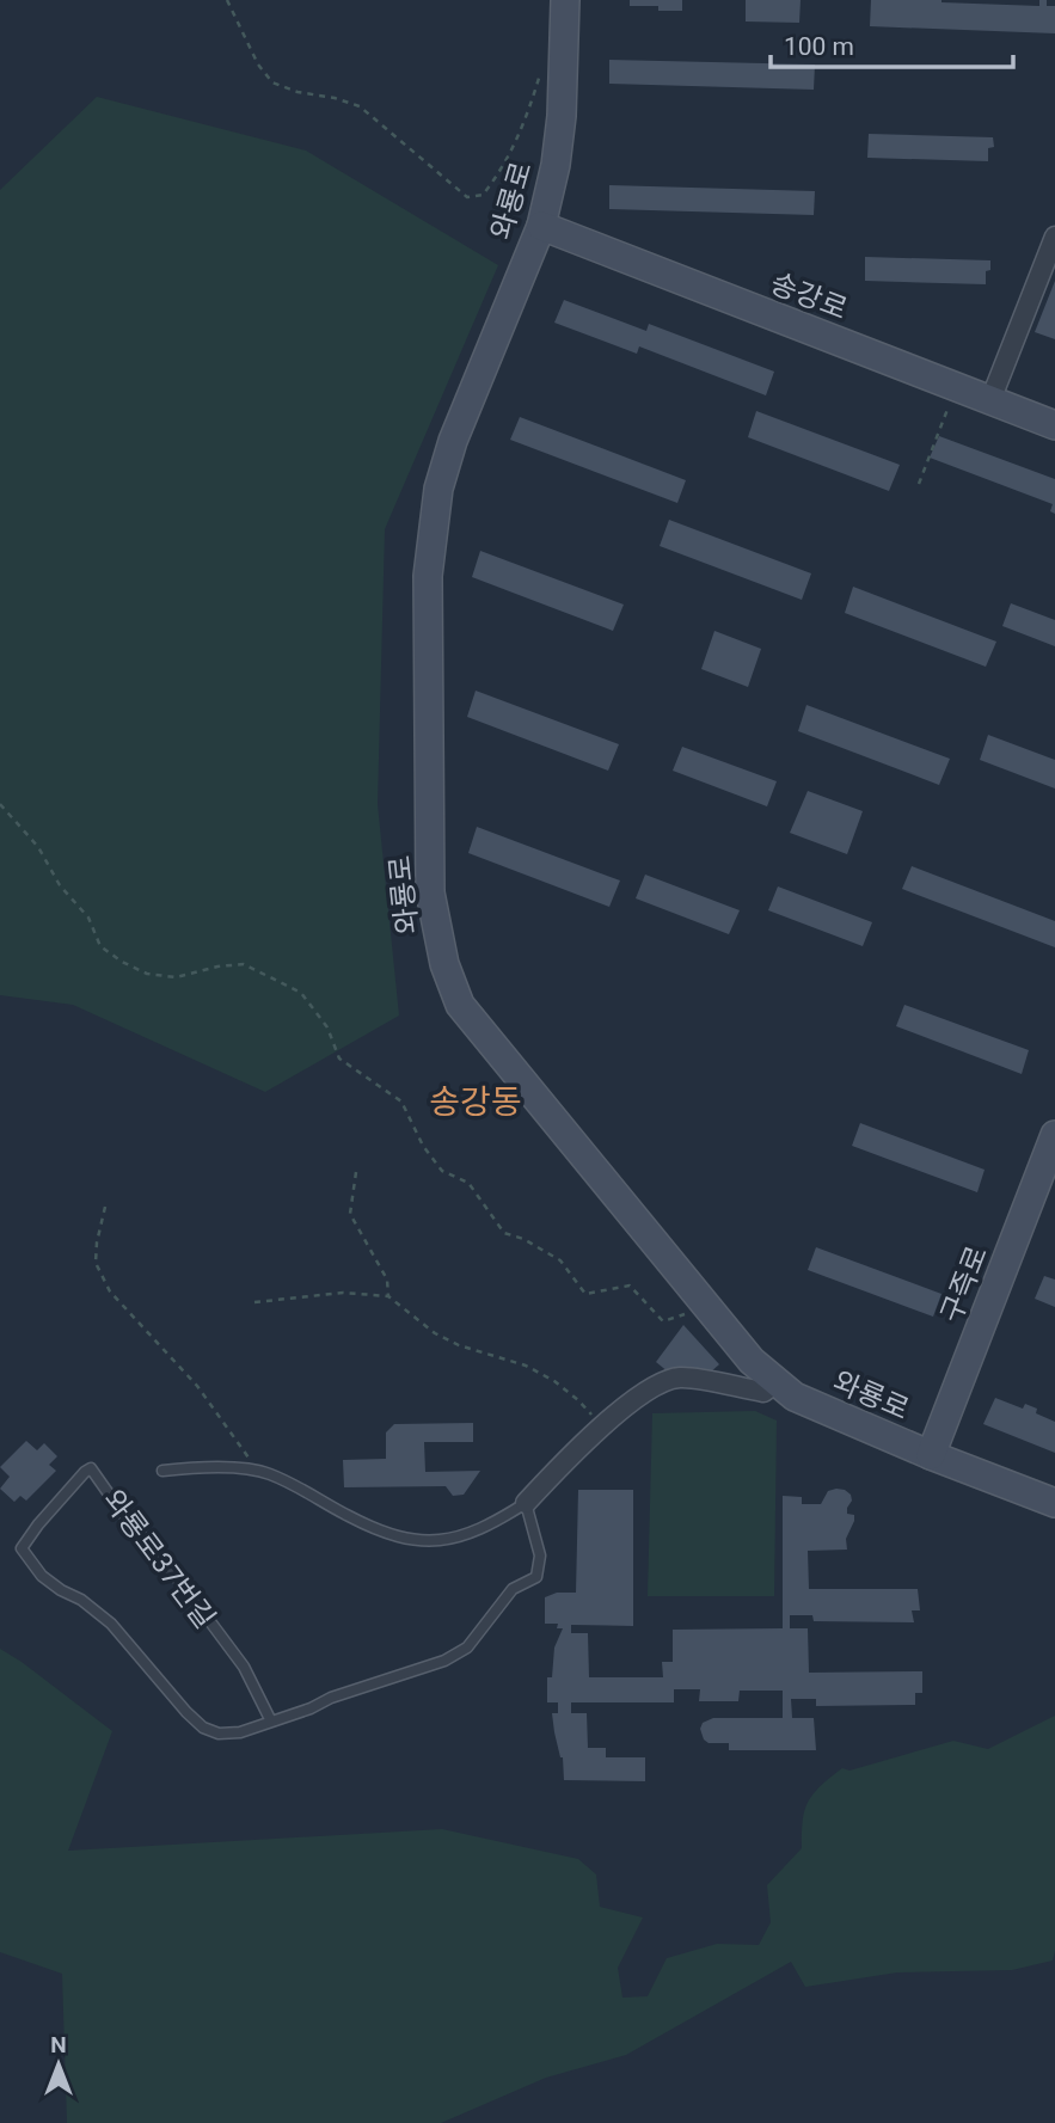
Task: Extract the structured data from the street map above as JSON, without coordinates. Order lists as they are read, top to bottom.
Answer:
{
  "streets": {
    "main road": ["와룡로", "송강로", "구즉로"],
    "lane": ["와룡로37번길"]
  },
  "crossings": [
    ["와룡로", "송강로"],
    ["와룡로", "구즉로"]
  ],
  "districts": ["송강동"],
  "scale_bar": "100 m",
  "north": "top"
}
